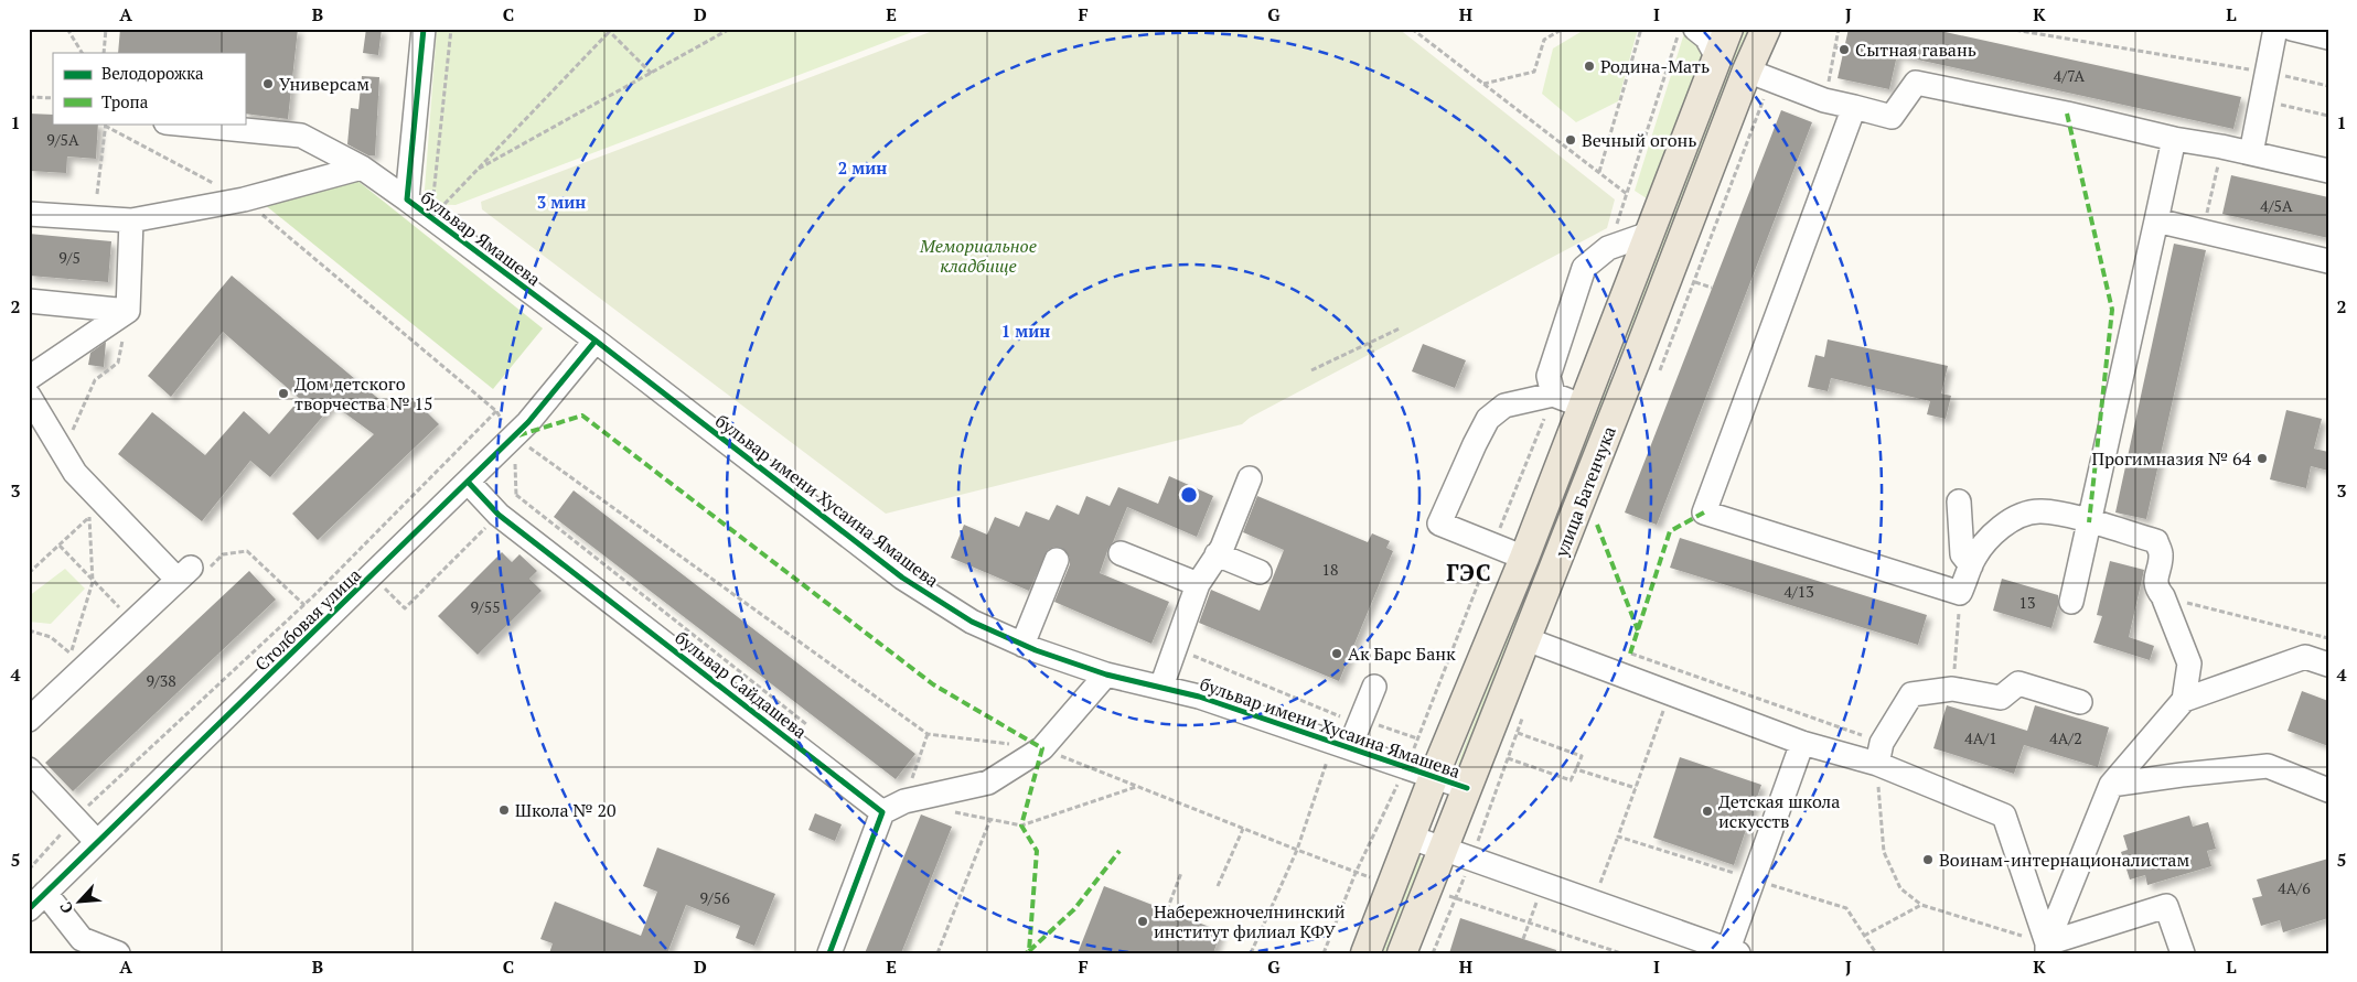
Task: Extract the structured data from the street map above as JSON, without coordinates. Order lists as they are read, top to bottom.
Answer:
{
  "streets": {
    "main road": ["улица Батенчука"],
    "street": [
      "бульвар Ямашева",
      "бульвар имени Хусаина Ямашева",
      "Столбовая улица",
      "бульвар Сайдашева"
    ]
  },
  "crossings": [
    ["бульвар Ямашева", "бульвар имени Хусаина Ямашева"],
    ["бульвар Ямашева", "Столбовая улица"],
    ["улица Батенчука", "бульвар имени Хусаина Ямашева"],
    ["бульвар имени Хусаина Ямашева", "Столбовая улица"],
    ["Столбовая улица", "бульвар Сайдашева"]
  ],
  "districts": ["ГЭС"],
  "parks": ["Мемориальное кладбище"],
  "places": [
    "Сытная гавань",
    "Родина-Мать",
    "Универсам",
    "Вечный огонь",
    "Дом детского творчества № 15",
    "Прогимназия № 64",
    "Ак Барс Банк",
    "Школа № 20",
    "Детская школа искусств",
    "Воинам-интернационалистам",
    "Набережночелнинский институт филиал КФУ"
  ],
  "house_numbers": [
    "4/7А",
    "9/5А",
    "4/5А",
    "9/5",
    "18",
    "4/13",
    "13",
    "9/55",
    "9/38",
    "4А/1",
    "4А/2",
    "4А/6",
    "9/56"
  ],
  "legend": ["Велодорожка", "Тропа"],
  "north": "bottom left",
  "grid": {
    "columns": [
      "A",
      "B",
      "C",
      "D",
      "E",
      "F",
      "G",
      "H",
      "I",
      "J",
      "K",
      "L"
    ],
    "rows": [
      "1",
      "2",
      "3",
      "4",
      "5"
    ]
  },
  "rings": ["2 мин", "3 мин", "1 мин"]
}
